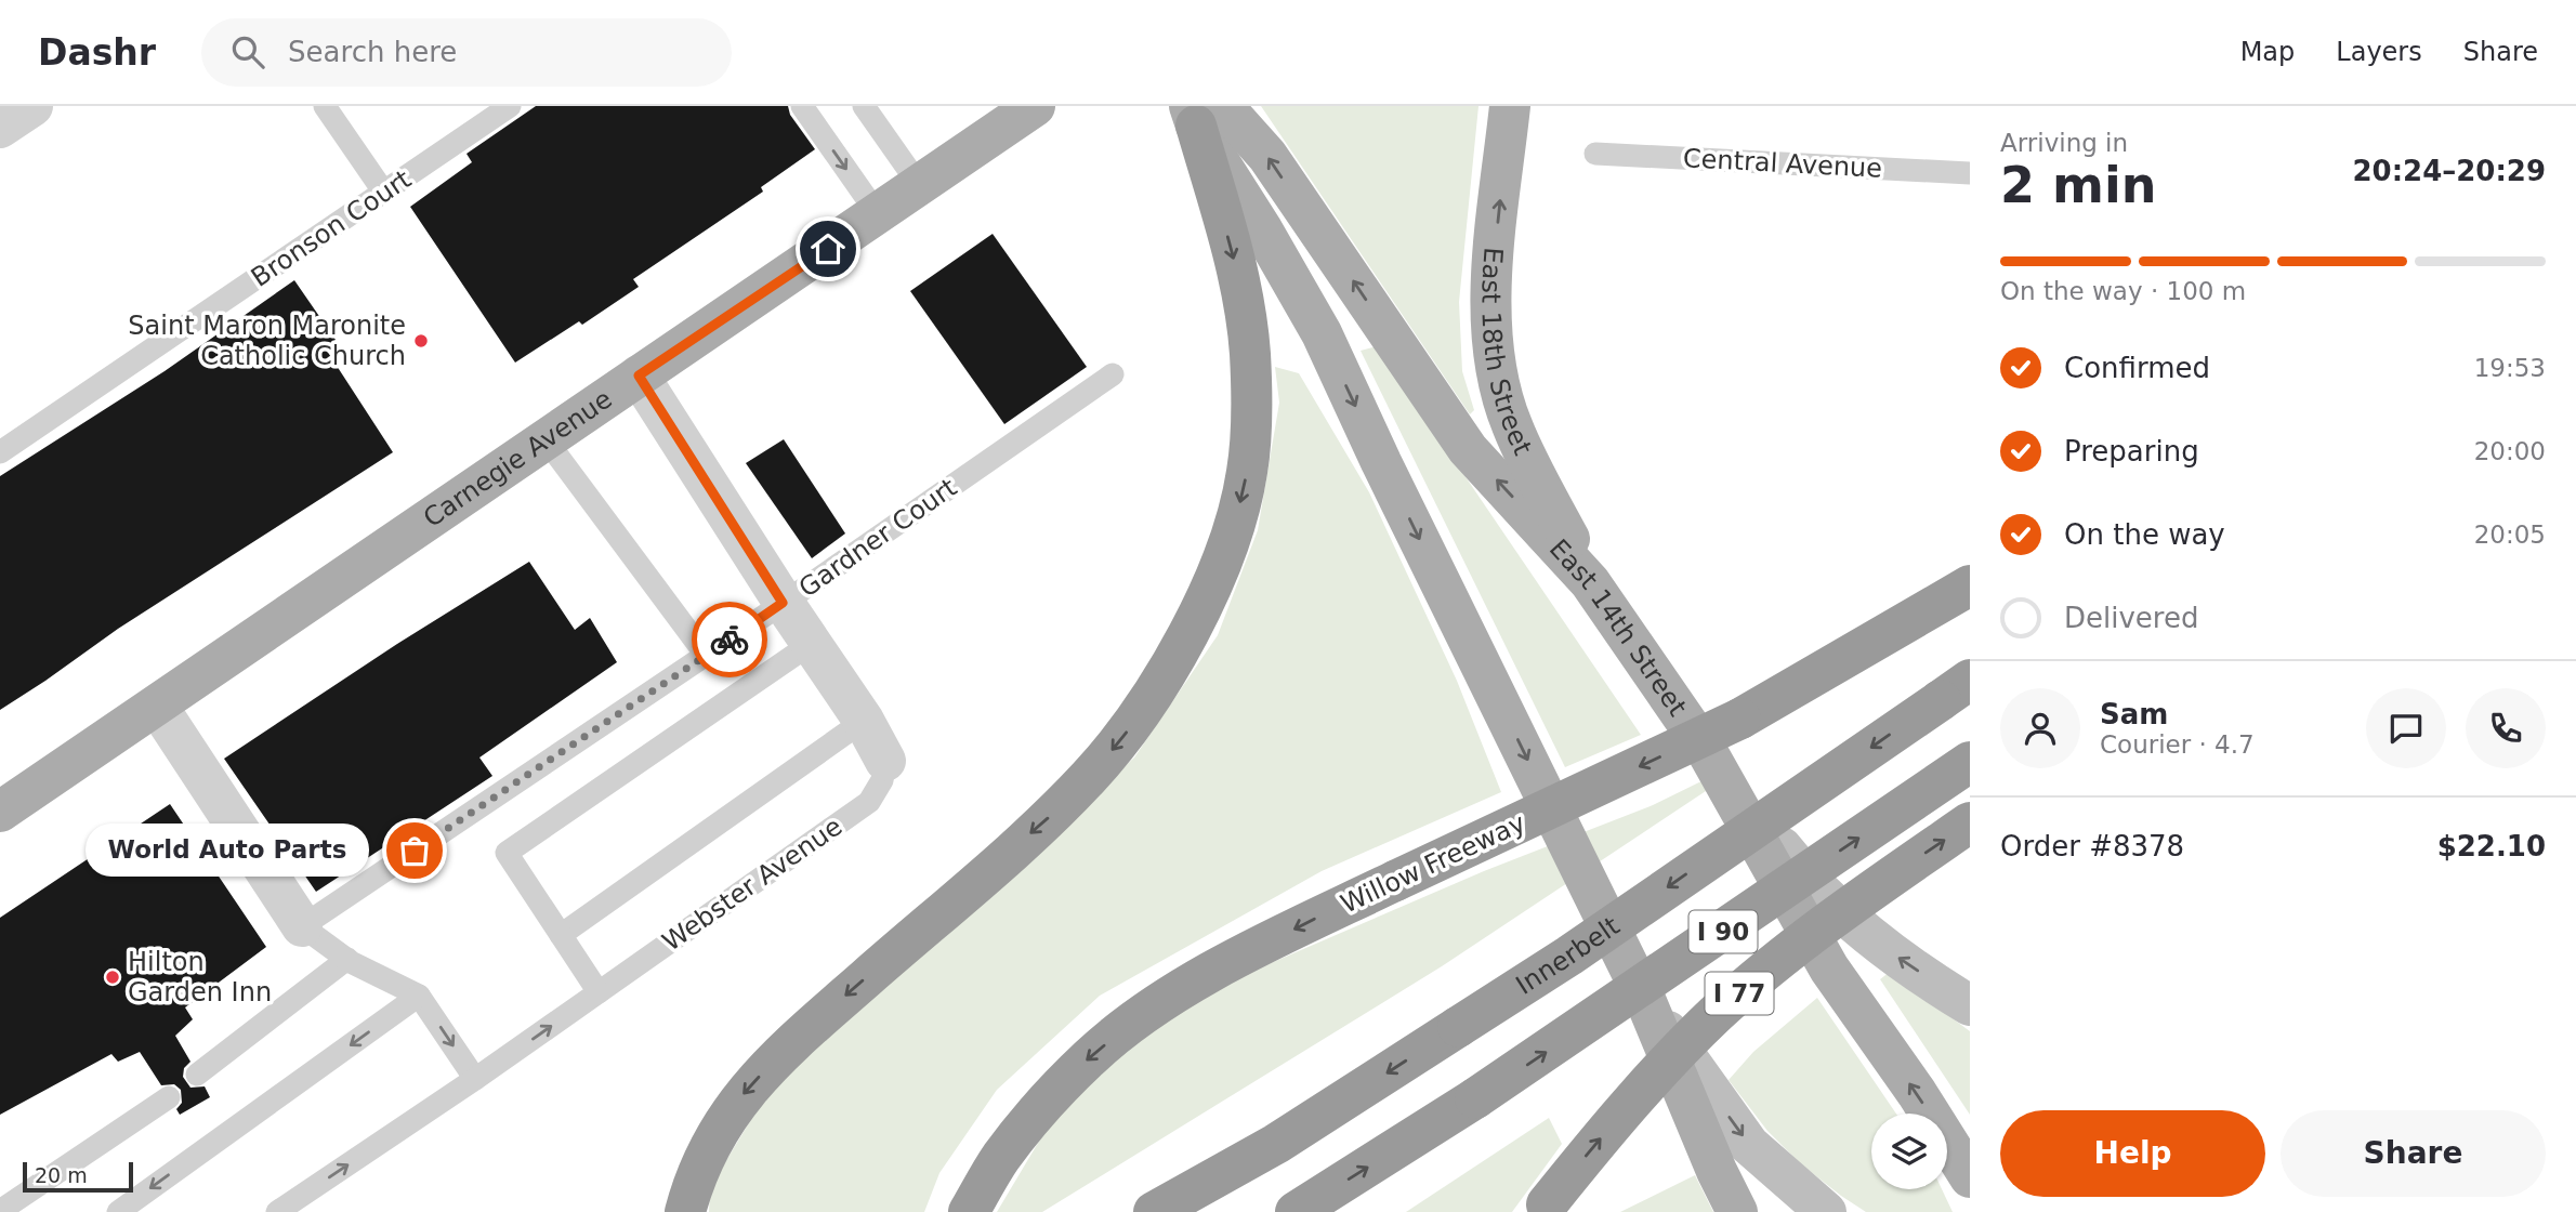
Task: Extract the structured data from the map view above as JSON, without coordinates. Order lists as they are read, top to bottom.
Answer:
{
  "streets": {
    "highway": [
      "Willow Freeway",
      "I 90",
      "Innerbelt",
      "I 77"
    ],
    "main road": ["East 18th Street", "Carnegie Avenue", "East 14th Street"],
    "lane": [
      "Central Avenue",
      "Bronson Court",
      "Gardner Court",
      "Webster Avenue"
    ]
  },
  "crossings": [
    ["East 18th Street", "East 14th Street"]
  ],
  "places": ["Saint Maron Maronite Catholic Church", "World Auto Parts", "Hilton Garden Inn"],
  "scale_bar": "20 m",
  "page": {
    "header": "Dashr",
    "search": "Search here",
    "nav": ["Map", "Layers", "Share"],
    "heading": ["2 min", "Arriving in", "20:24–20:29"],
    "panel": [
      "Sam",
      "Courier · 4.7",
      "Order #8378",
      "$22.10"
    ],
    "bar": "On the way · 100 m",
    "list": [
      ["Confirmed", "19:53"],
      ["Preparing", "20:00"],
      ["On the way", "20:05"],
      "Delivered"
    ],
    "bubble": "World Auto Parts",
    "buttons": ["Help", "Share"],
    "scale": "20 m"
  }
}
